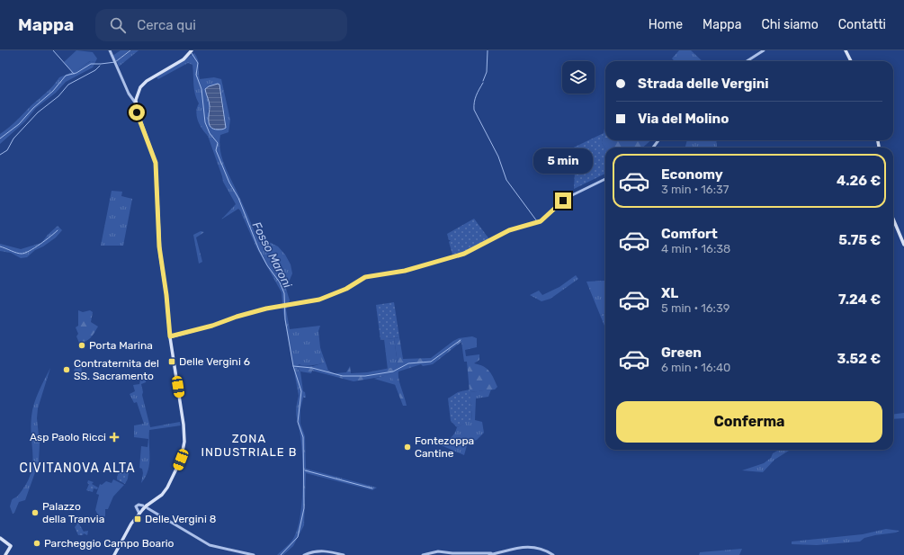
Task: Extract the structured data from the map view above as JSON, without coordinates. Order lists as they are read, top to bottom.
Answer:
{
  "districts": ["ZONA INDUSTRIALE B", "CIVITANOVA ALTA"],
  "water": ["Fosso Maroni"],
  "places": {
    "other": [
      "Porta Marina",
      "Contraternita del SS. Sacramento",
      "Fontezoppa Cantine",
      "Palazzo della Tranvia",
      "Parcheggio Campo Boario"
    ],
    "transit": ["Delle Vergini 6", "Delle Vergini 8"],
    "health": ["Asp Paolo Ricci"]
  },
  "page": {
    "header": "Mappa",
    "search": "Cerca qui",
    "nav": [
      "Home",
      "Mappa",
      "Chi siamo",
      "Contatti"
    ],
    "banner": ["Strada delle Vergini", "Via del Molino"],
    "bubble": "5 min",
    "list": [
      {
        "name": "Economy",
        "note": "3 min · 16:37",
        "value": "4.26 €"
      },
      {
        "name": "Comfort",
        "note": "4 min · 16:38",
        "value": "5.75 €"
      },
      {
        "name": "XL",
        "note": "5 min · 16:39",
        "value": "7.24 €"
      },
      {
        "name": "Green",
        "note": "6 min · 16:40",
        "value": "3.52 €"
      }
    ],
    "buttons": "Conferma"
  }
}
